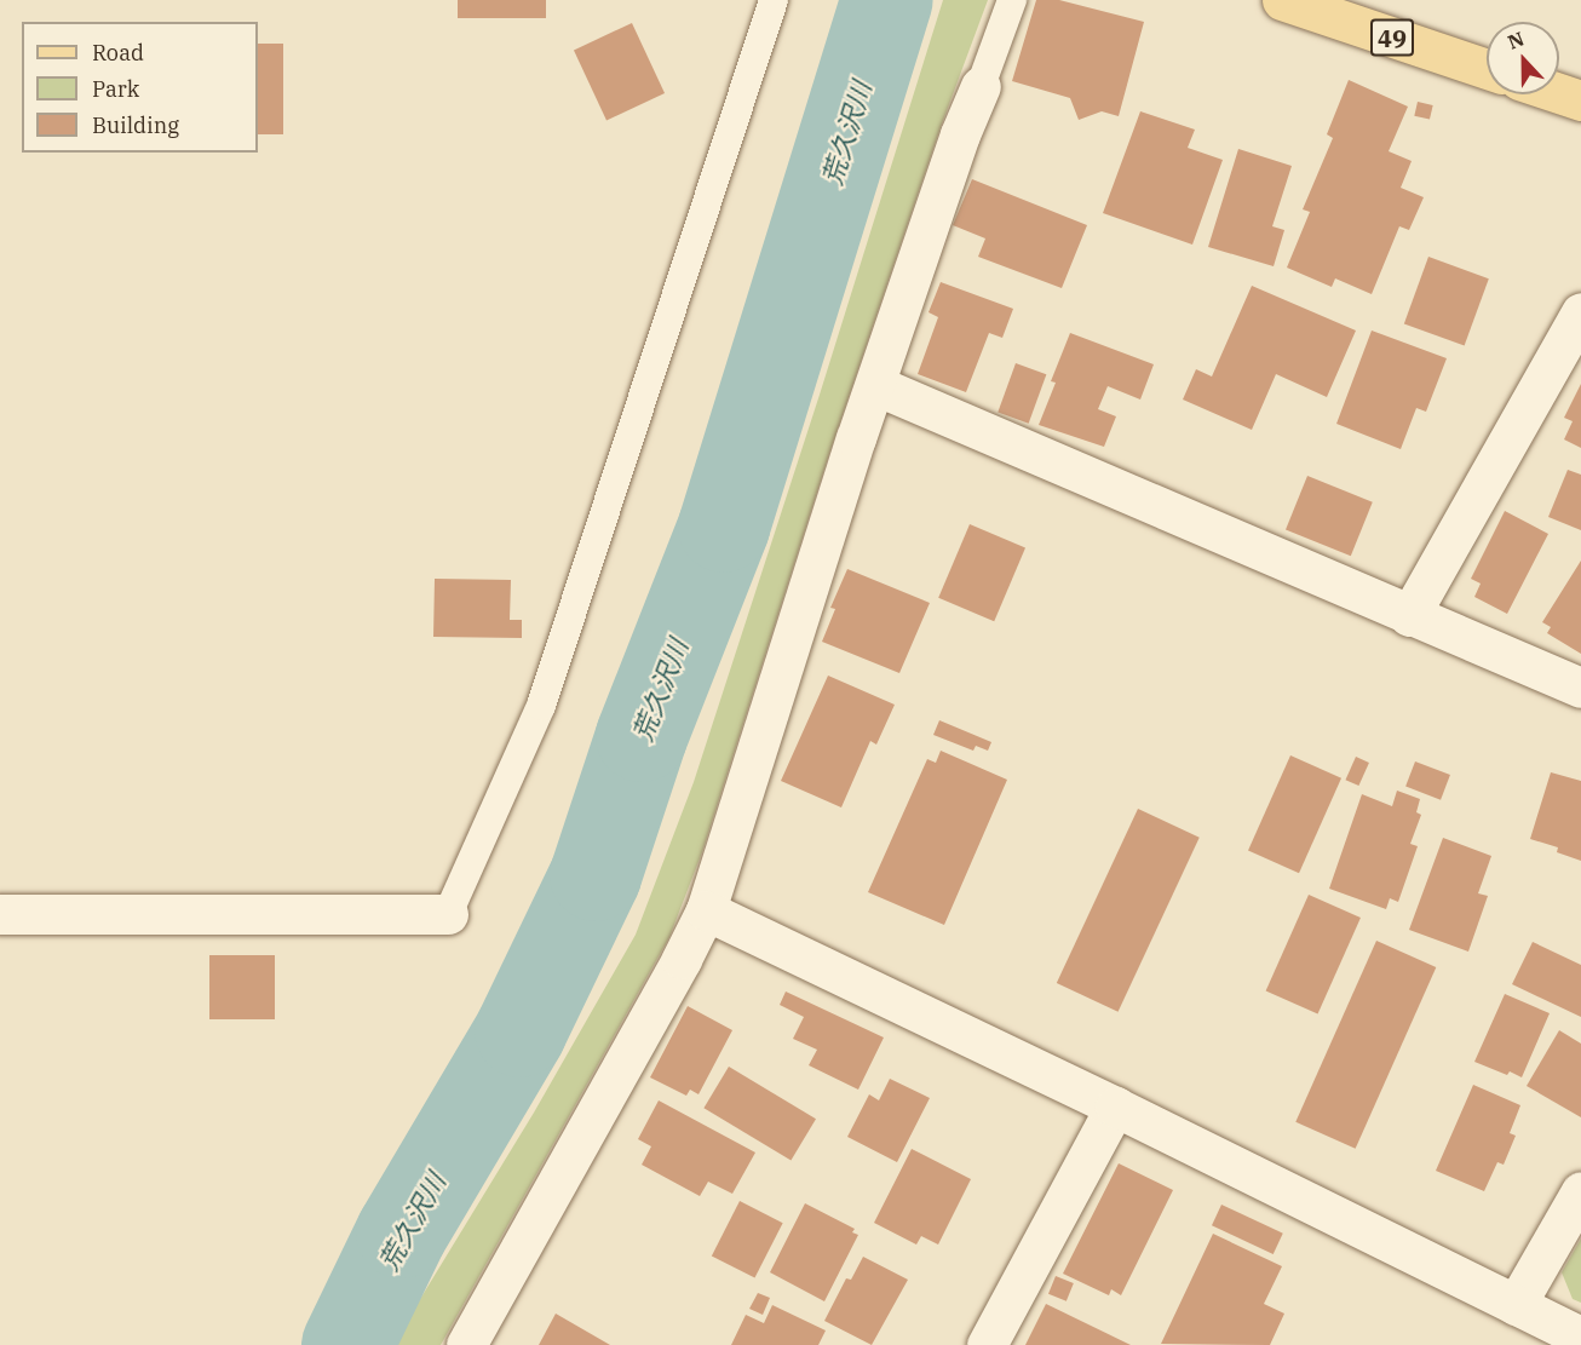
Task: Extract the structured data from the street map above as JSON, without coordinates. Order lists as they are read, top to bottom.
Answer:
{
  "streets": {
    "main road": ["49"]
  },
  "water": ["荒久沢川"],
  "legend": ["Road", "Park", "Building"],
  "north": "top"
}
